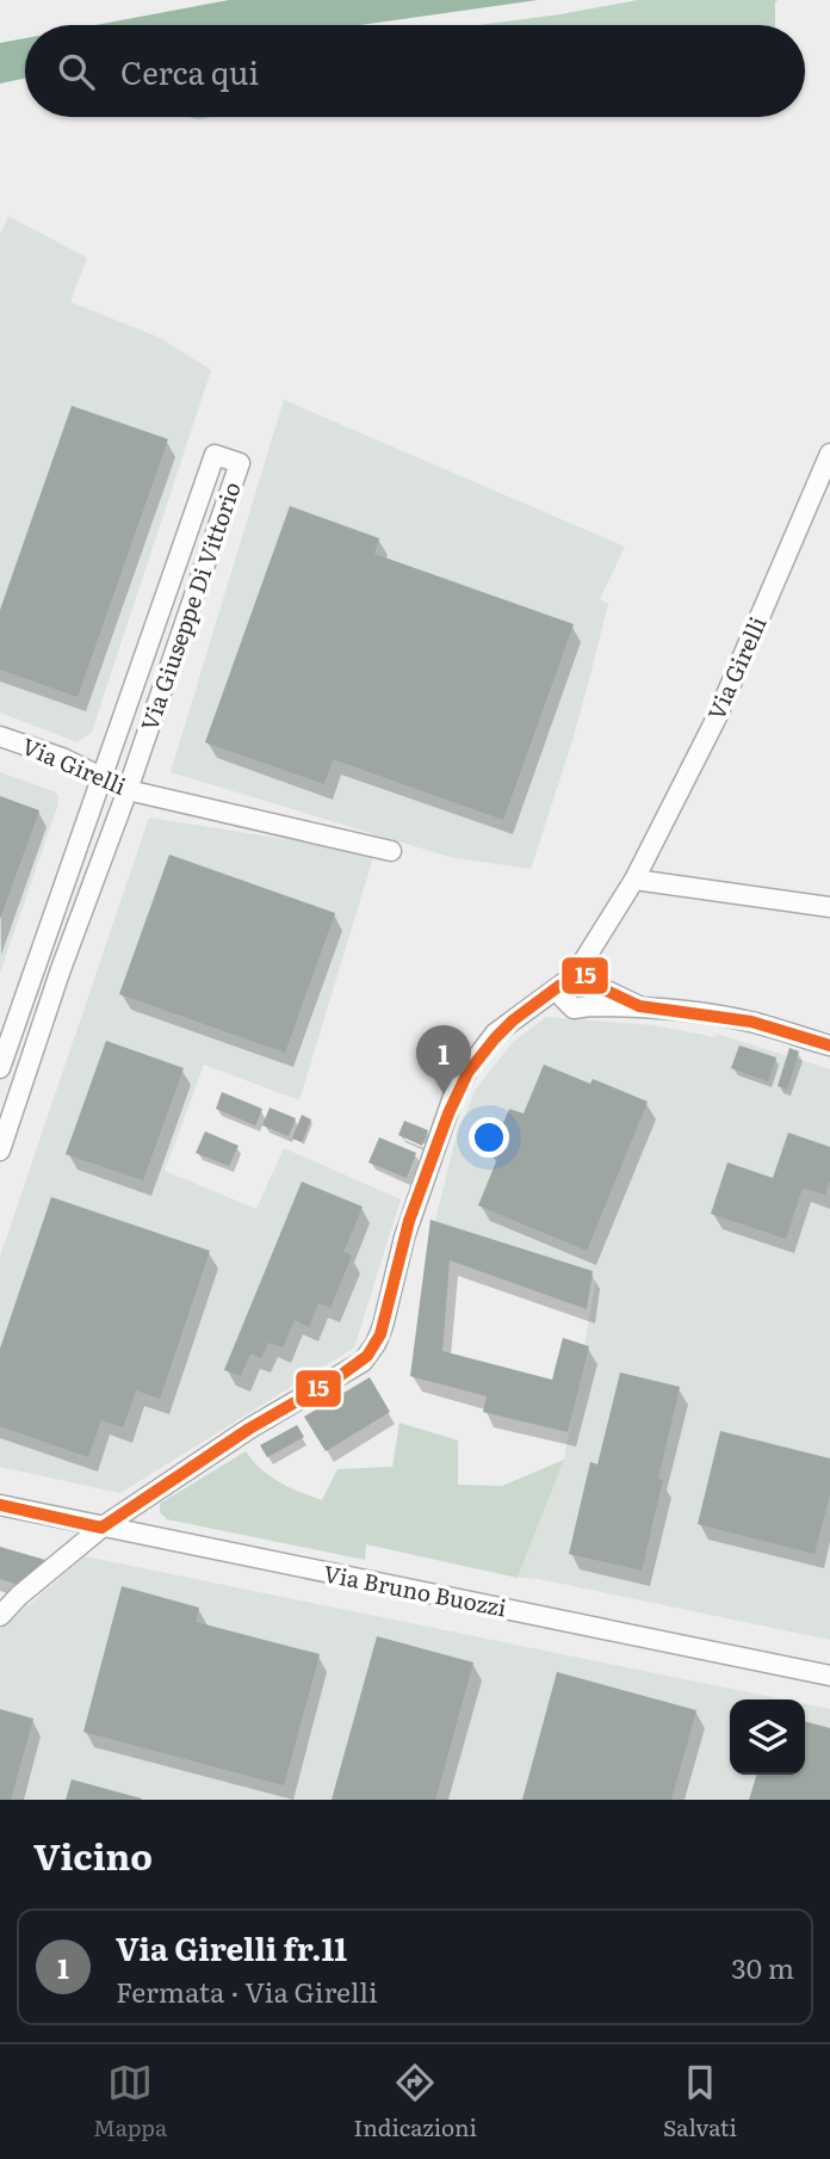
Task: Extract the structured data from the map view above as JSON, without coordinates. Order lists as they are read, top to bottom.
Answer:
{
  "streets": {
    "street": ["Via Giuseppe Di Vittorio", "Via Girelli", "Via Bruno Buozzi"]
  },
  "crossings": [
    ["Via Giuseppe Di Vittorio", "Via Girelli"],
    ["Via Girelli", "Via Bruno Buozzi"]
  ],
  "lines": ["transit line 15"],
  "page": {
    "search": "Cerca qui",
    "pins": "1",
    "heading": "Vicino",
    "list": [
      {
        "mark": "1",
        "name": "Via Girelli fr.11",
        "note": "Fermata · Via Girelli",
        "value": "30 m"
      }
    ],
    "nav": ["Mappa", "Indicazioni", "Salvati"]
  }
}
